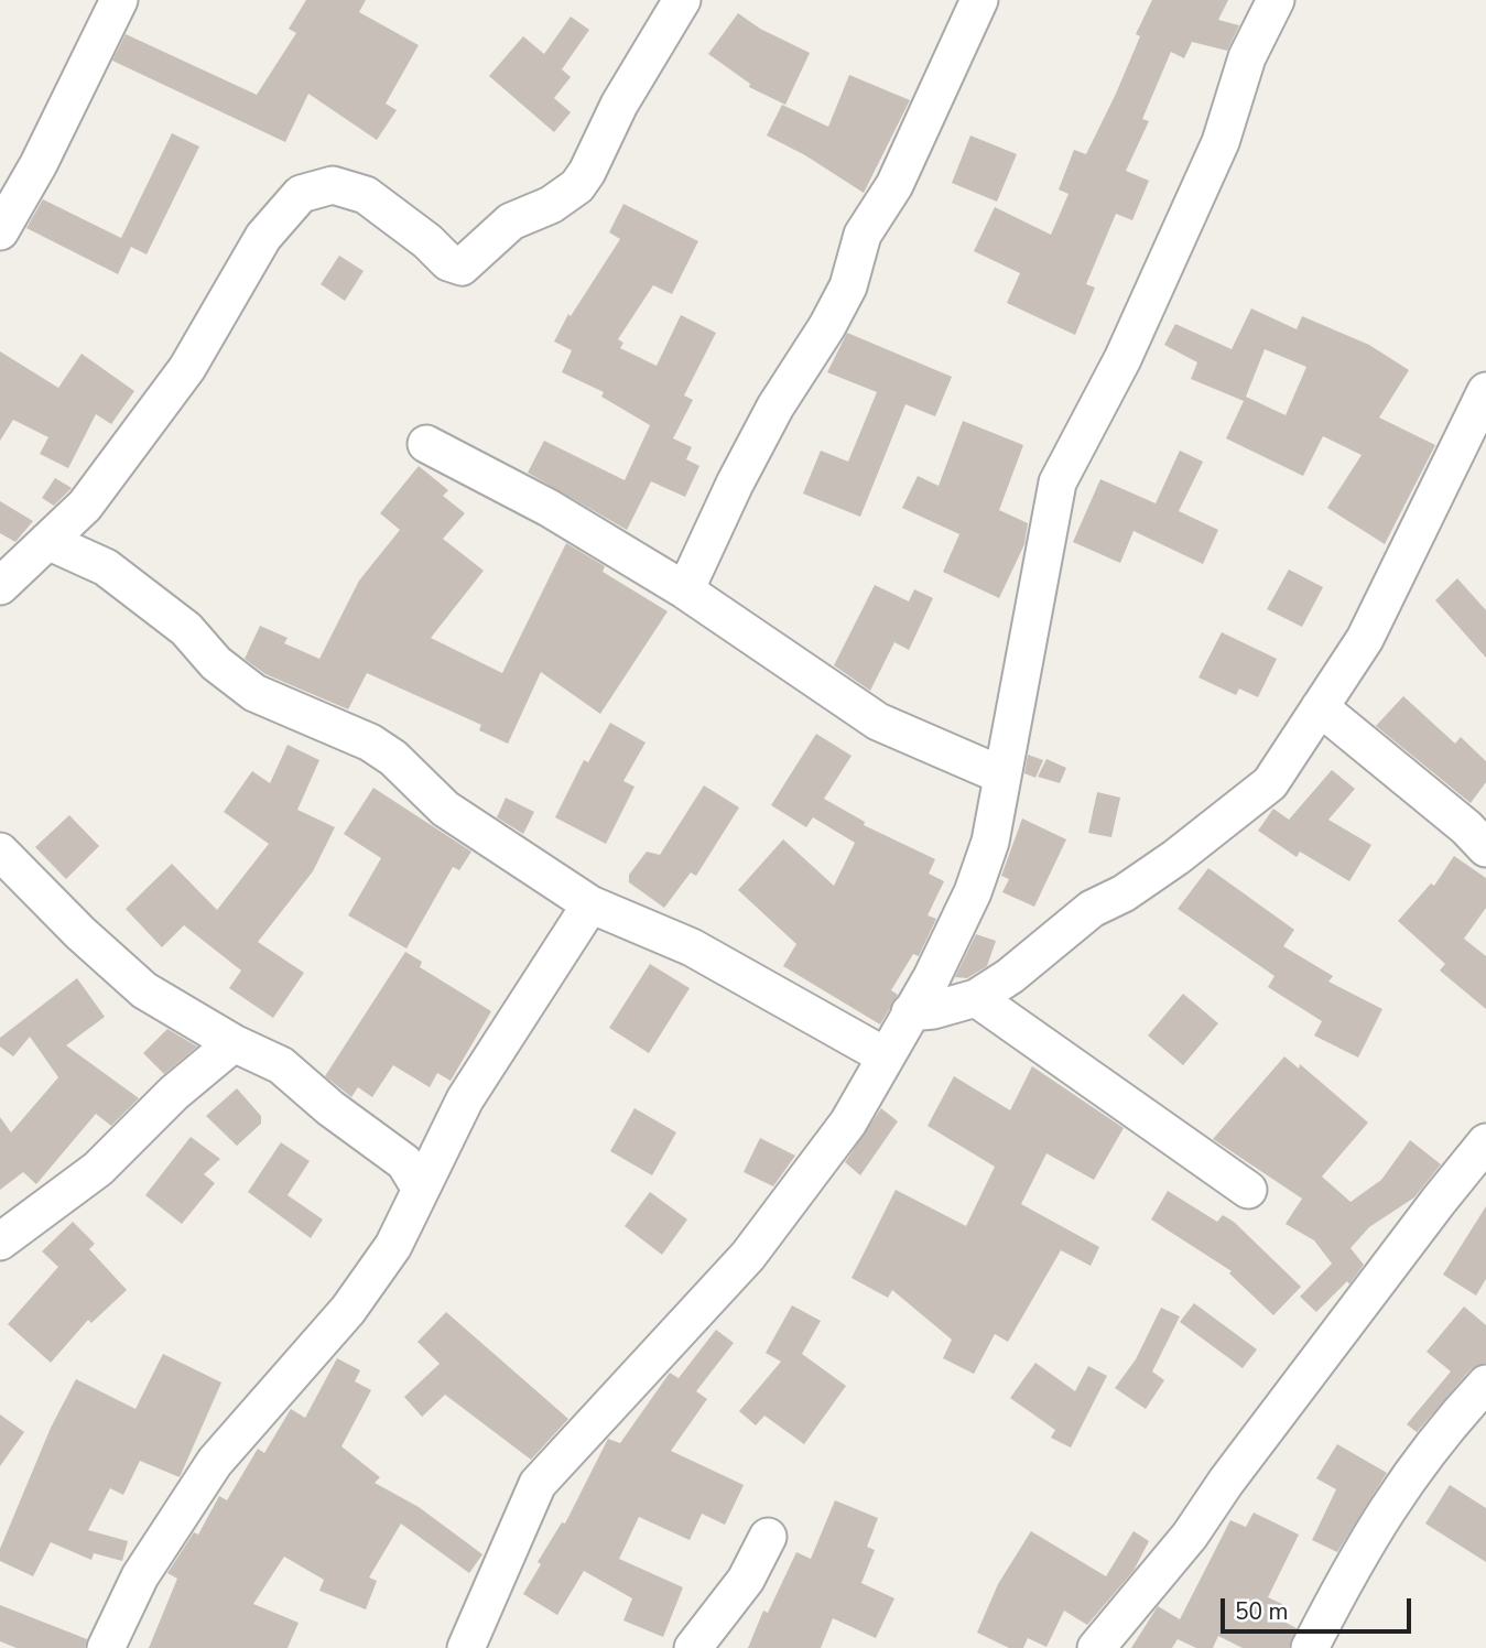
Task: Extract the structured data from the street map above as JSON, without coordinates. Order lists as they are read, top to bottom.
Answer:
{
  "scale_bar": "50 m"
}
